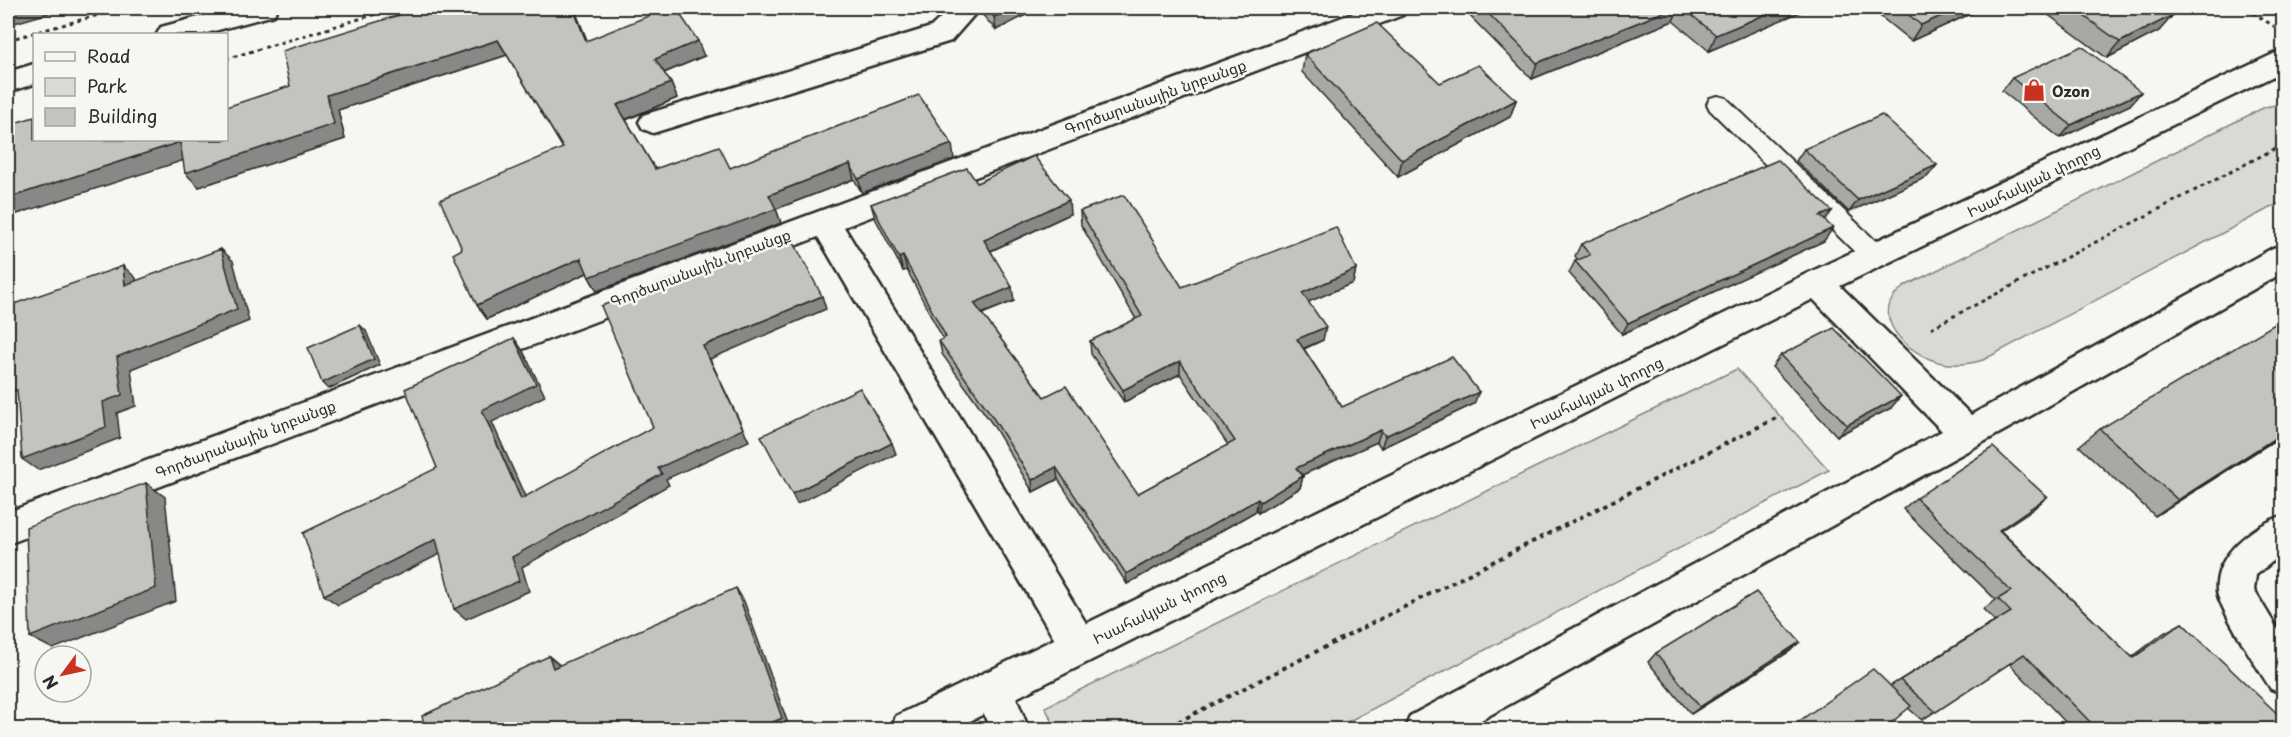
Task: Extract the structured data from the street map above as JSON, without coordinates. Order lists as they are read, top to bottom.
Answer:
{
  "streets": {
    "main road": ["Գործարանային նրբանցք", "Իսահակյան փողոց"]
  },
  "places": {
    "shop": ["Ozon"]
  },
  "legend": ["Road", "Park", "Building"],
  "north": "bottom left"
}
